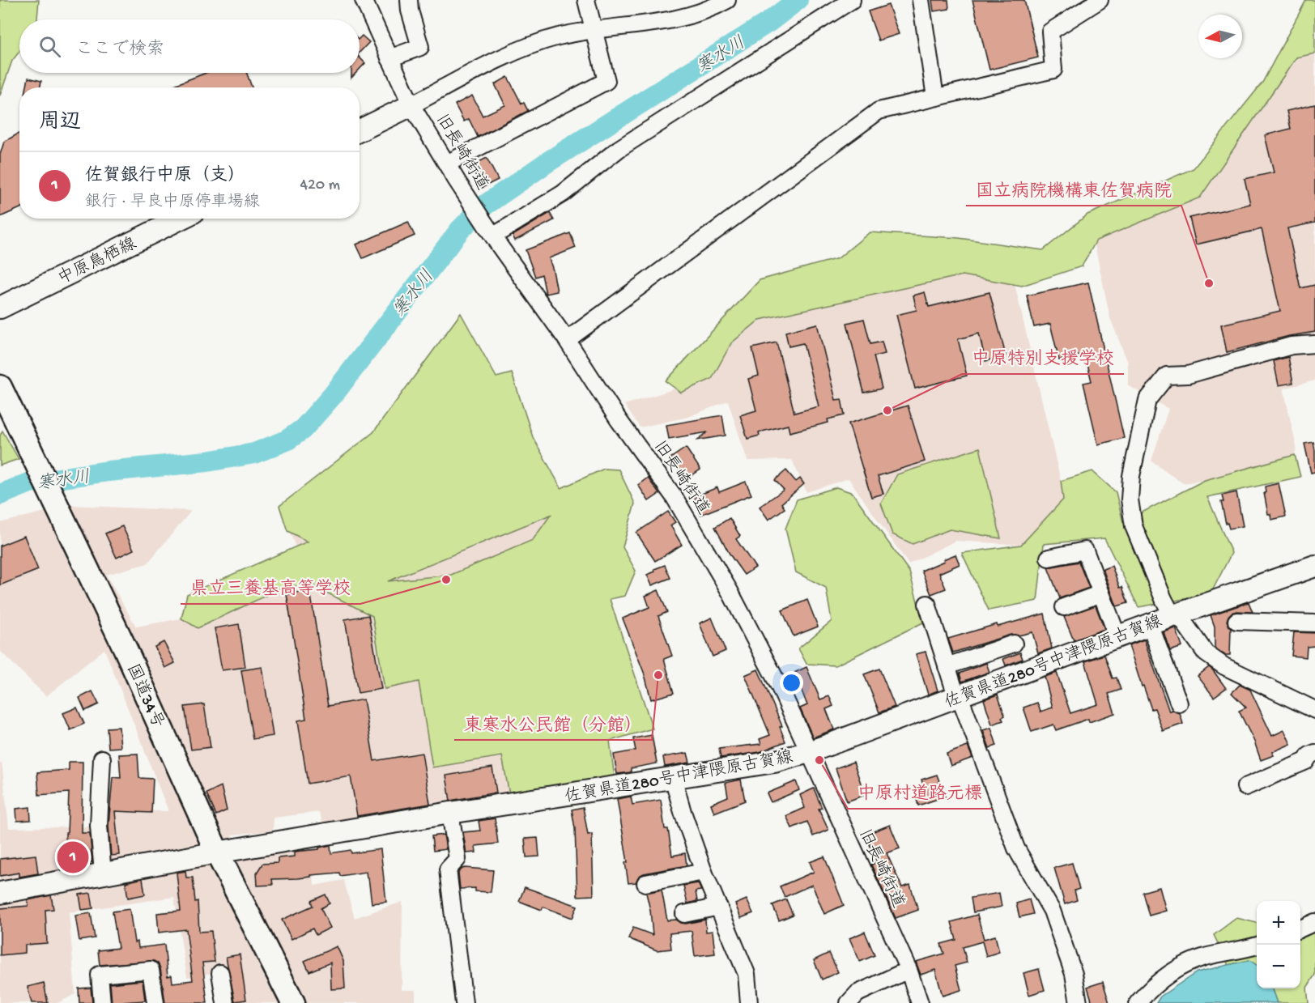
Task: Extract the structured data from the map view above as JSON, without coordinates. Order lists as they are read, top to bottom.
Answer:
{
  "streets": {
    "highway": ["国道34号"],
    "main road": ["中原鳥栖線", "佐賀県道280号中津隈原古賀線"],
    "street": ["旧長崎街道"]
  },
  "crossings": [
    ["旧長崎街道", "佐賀県道280号中津隈原古賀線"],
    ["佐賀県道280号中津隈原古賀線", "国道34号"]
  ],
  "water": ["寒水川"],
  "places": [
    "国立病院機構東佐賀病院",
    "中原特別支援学校",
    "県立三養基高等学校",
    "東寒水公民館（分館）",
    "中原村道路元標"
  ],
  "north": "left",
  "page": {
    "search": "ここで検索",
    "heading": "周辺",
    "list": [
      {
        "mark": "1",
        "name": "佐賀銀行中原（支）",
        "note": "銀行 · 早良中原停車場線",
        "value": "420 m"
      }
    ],
    "pins": "1",
    "map_buttons": ["+", "−"]
  }
}
